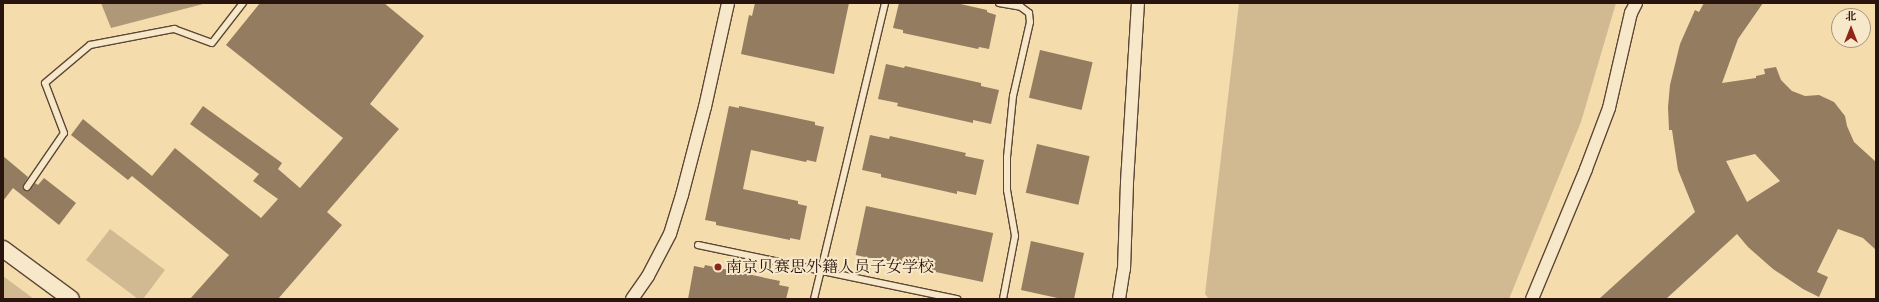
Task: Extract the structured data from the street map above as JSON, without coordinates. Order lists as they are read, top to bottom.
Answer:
{
  "places": ["南京贝赛思外籍人员子女学校"],
  "north": "top"
}
